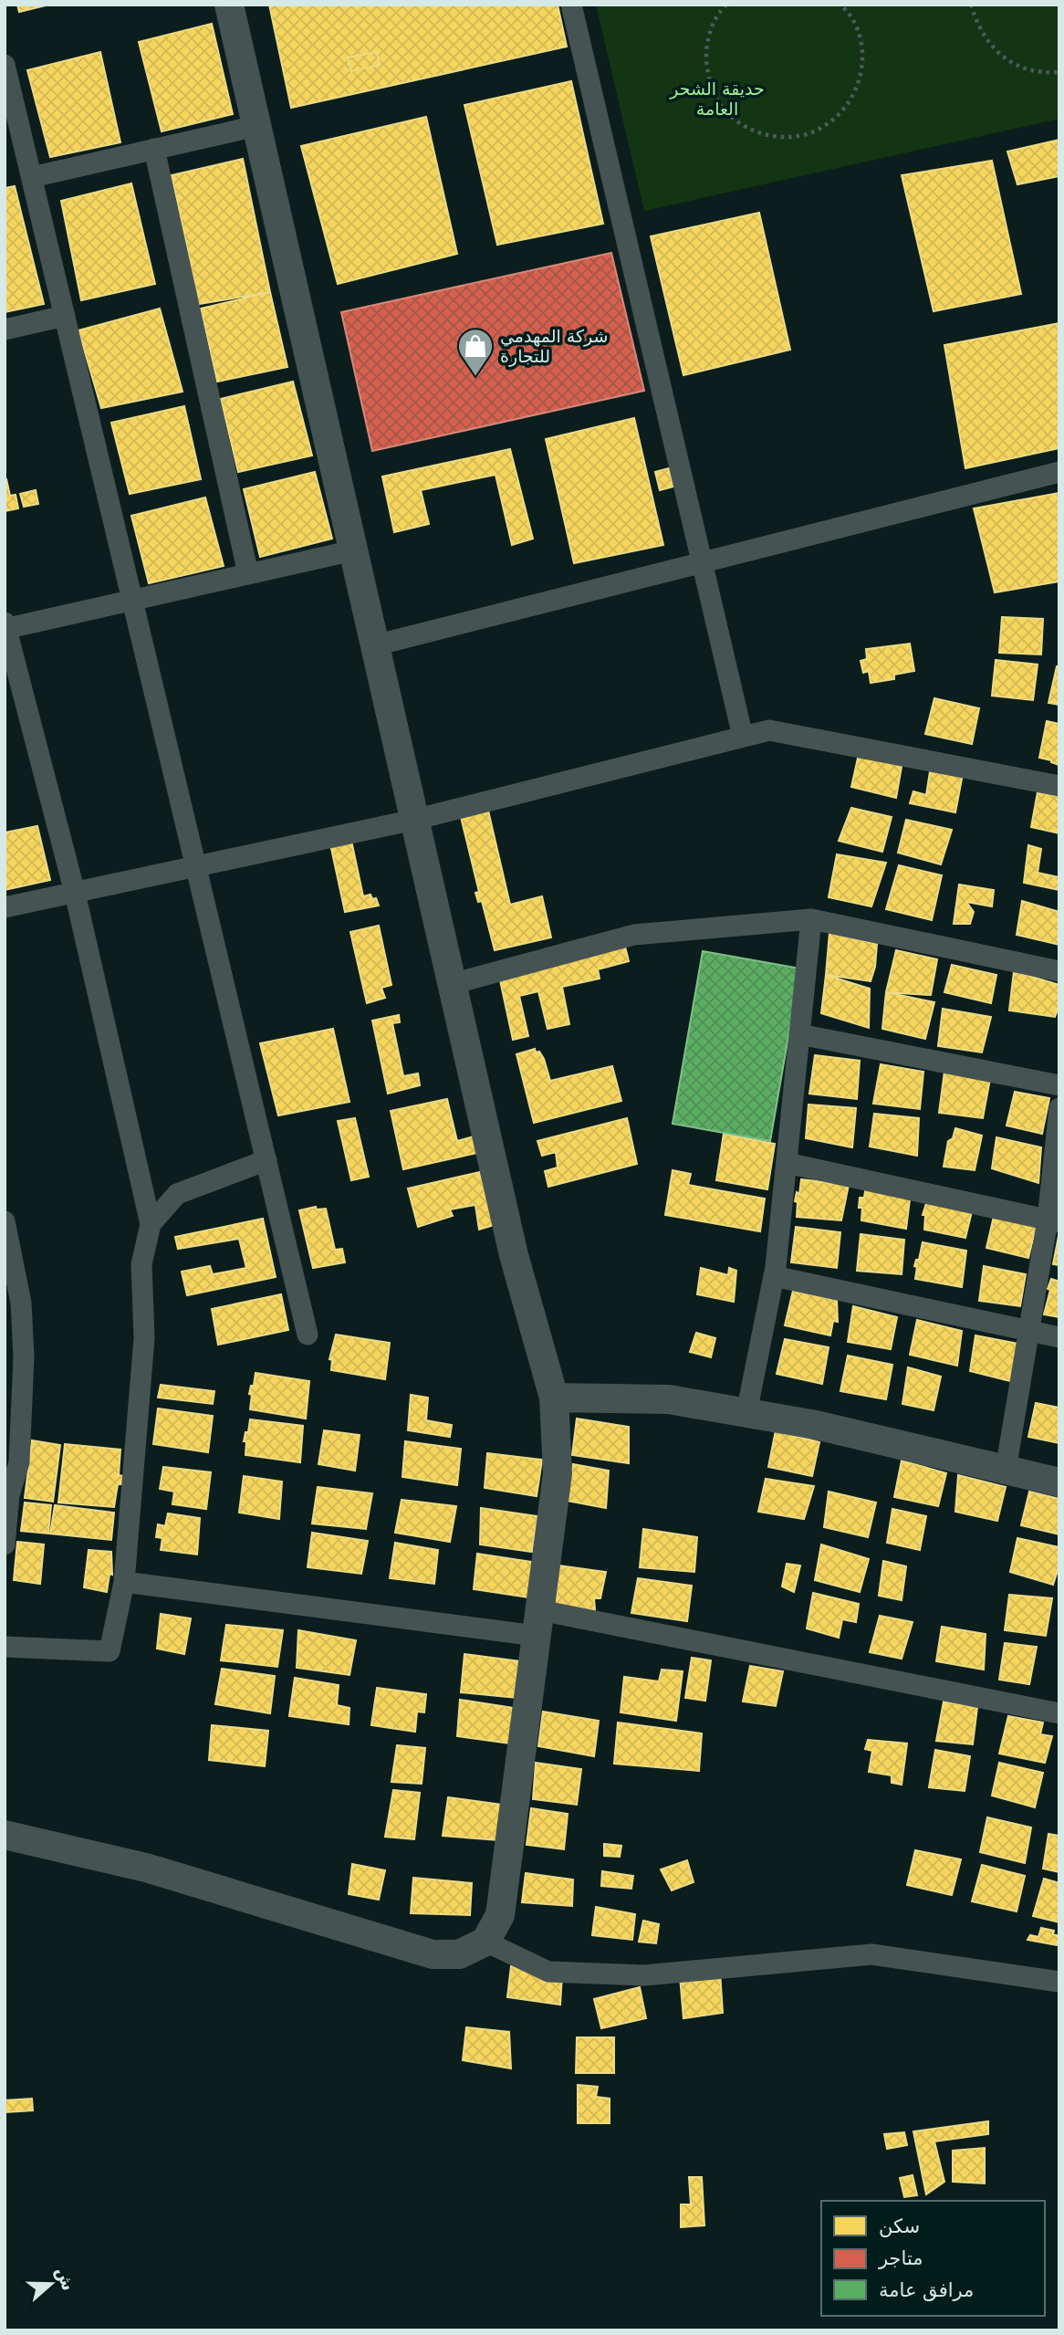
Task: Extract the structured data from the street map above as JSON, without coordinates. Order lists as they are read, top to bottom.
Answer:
{
  "parks": ["حديقة الشحر العامة"],
  "places": {
    "shop": ["شركة المهدمي للتجارة"]
  },
  "legend": ["سكن", "متاجر", "مرافق عامة"],
  "north": "right"
}
